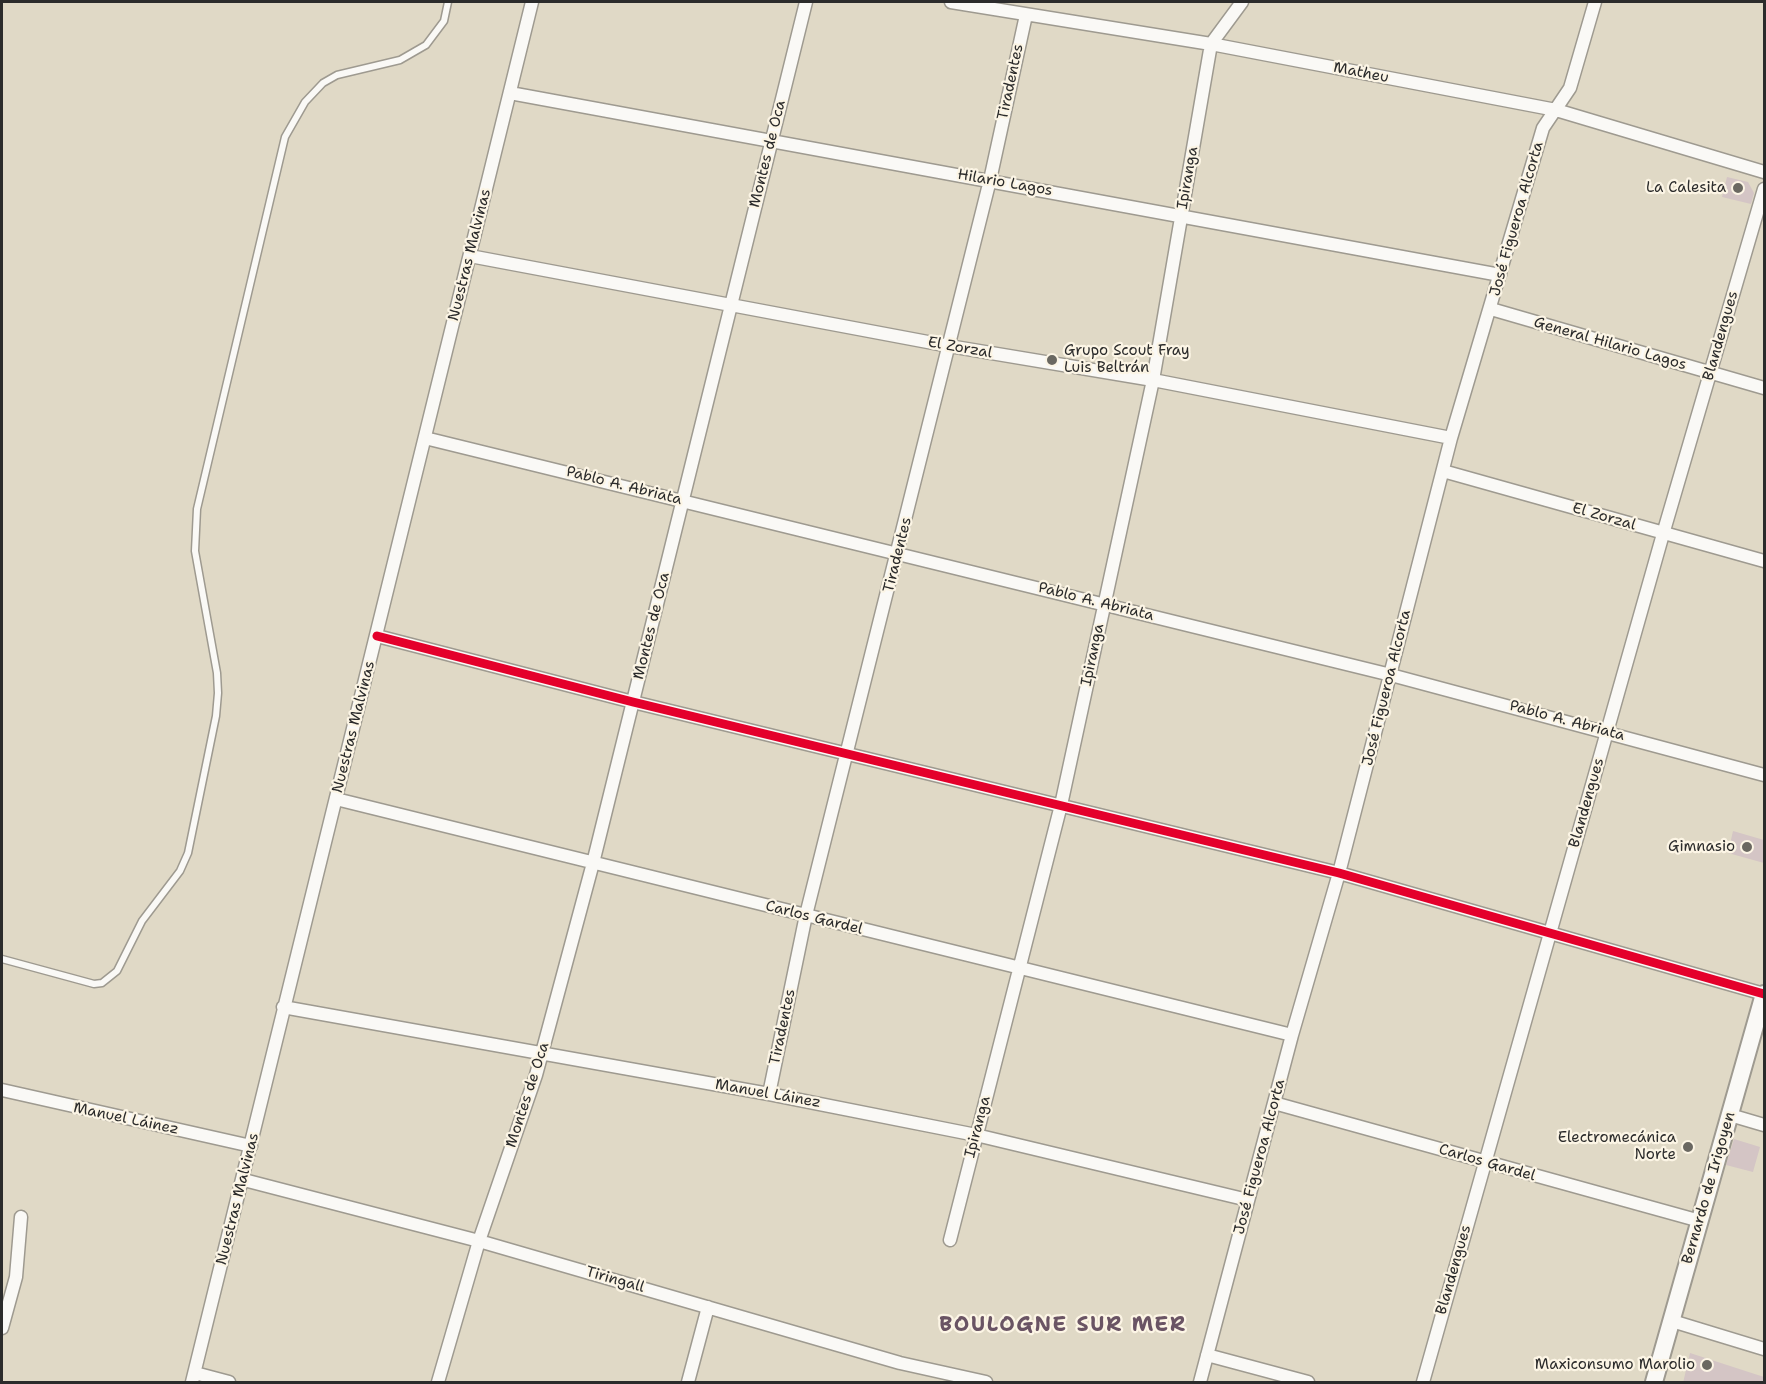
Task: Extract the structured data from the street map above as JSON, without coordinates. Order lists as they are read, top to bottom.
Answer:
{
  "streets": {
    "street": [
      "Matheu",
      "Tiradentes",
      "Montes de Oca",
      "Ipiranga",
      "Hilario Lagos",
      "José Figueroa Alcorta",
      "Nuestras Malvinas",
      "Blandengues",
      "General Hilario Lagos",
      "El Zorzal",
      "Pablo A. Abriata",
      "Carlos Gardel",
      "Manuel Láinez",
      "Bernardo de Irigoyen",
      "Tiringall"
    ]
  },
  "crossings": [
    ["Matheu", "Tiradentes"],
    ["Matheu", "Ipiranga"],
    ["Matheu", "José Figueroa Alcorta"],
    ["Tiradentes", "Hilario Lagos"],
    ["Tiradentes", "El Zorzal"],
    ["Tiradentes", "Pablo A. Abriata"],
    ["Tiradentes", "Carlos Gardel"],
    ["Tiradentes", "Manuel Láinez"],
    ["Montes de Oca", "Hilario Lagos"],
    ["Montes de Oca", "El Zorzal"],
    ["Montes de Oca", "Pablo A. Abriata"],
    ["Montes de Oca", "Carlos Gardel"],
    ["Montes de Oca", "Manuel Láinez"],
    ["Montes de Oca", "Tiringall"],
    ["Ipiranga", "Hilario Lagos"],
    ["Ipiranga", "El Zorzal"],
    ["Ipiranga", "Pablo A. Abriata"],
    ["Ipiranga", "Carlos Gardel"],
    ["Ipiranga", "Manuel Láinez"],
    ["Hilario Lagos", "José Figueroa Alcorta"],
    ["Hilario Lagos", "Nuestras Malvinas"],
    ["José Figueroa Alcorta", "General Hilario Lagos"],
    ["José Figueroa Alcorta", "El Zorzal"],
    ["José Figueroa Alcorta", "Pablo A. Abriata"],
    ["José Figueroa Alcorta", "Carlos Gardel"],
    ["José Figueroa Alcorta", "Manuel Láinez"],
    ["Nuestras Malvinas", "El Zorzal"],
    ["Nuestras Malvinas", "Pablo A. Abriata"],
    ["Nuestras Malvinas", "Carlos Gardel"],
    ["Nuestras Malvinas", "Manuel Láinez"],
    ["Nuestras Malvinas", "Tiringall"],
    ["Blandengues", "General Hilario Lagos"],
    ["Blandengues", "El Zorzal"],
    ["Blandengues", "Pablo A. Abriata"],
    ["Blandengues", "Carlos Gardel"],
    ["Carlos Gardel", "Bernardo de Irigoyen"]
  ],
  "districts": ["BOULOGNE SUR MER"],
  "places": [
    "La Calesita",
    "Grupo Scout Fray Luis Beltrán",
    "Gimnasio",
    "Electromecánica Norte",
    "Maxiconsumo Marolio"
  ]
}
